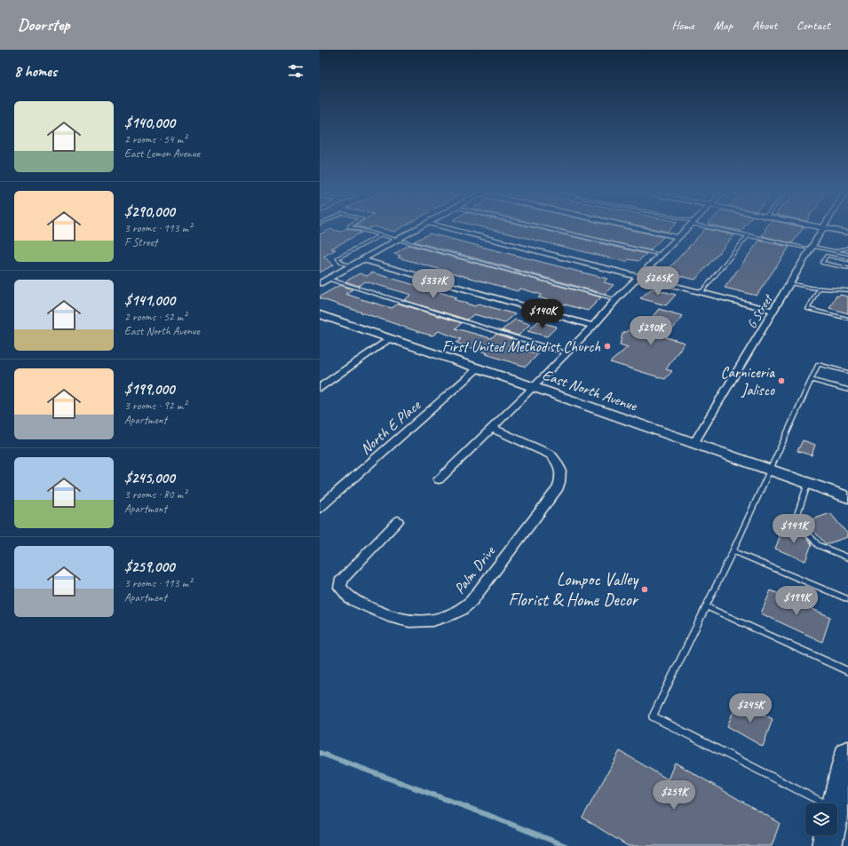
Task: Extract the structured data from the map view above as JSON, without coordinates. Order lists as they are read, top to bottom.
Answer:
{
  "streets": {
    "street": [
      "G Street",
      "East North Avenue",
      "North E Place",
      "Palm Drive"
    ]
  },
  "crossings": [
    ["G Street", "East North Avenue"],
    ["East North Avenue", "North E Place"]
  ],
  "places": ["First United Methodist Church", "Carniceria Jalisco", "Lompoc Valley Florist & Home Decor"],
  "page": {
    "header": "Doorstep",
    "nav": [
      "Home",
      "Map",
      "About",
      "Contact"
    ],
    "heading": "8 homes",
    "list": [
      {
        "name": "$140,000",
        "note": "2 rooms · 54 m² · East Lemon Avenue"
      },
      {
        "name": "$290,000",
        "note": "3 rooms · 113 m² · F Street"
      },
      {
        "name": "$141,000",
        "note": "2 rooms · 52 m² · East North Avenue"
      },
      {
        "name": "$199,000",
        "note": "3 rooms · 92 m² · Apartment"
      },
      {
        "name": "$245,000",
        "note": "3 rooms · 80 m² · Apartment"
      },
      {
        "name": "$259,000",
        "note": "3 rooms · 113 m² · Apartment"
      }
    ],
    "price": [
      "$265K",
      "$337K",
      "$140K",
      "$290K",
      "$141K",
      "$199K",
      "$245K",
      "$259K"
    ]
  }
}
